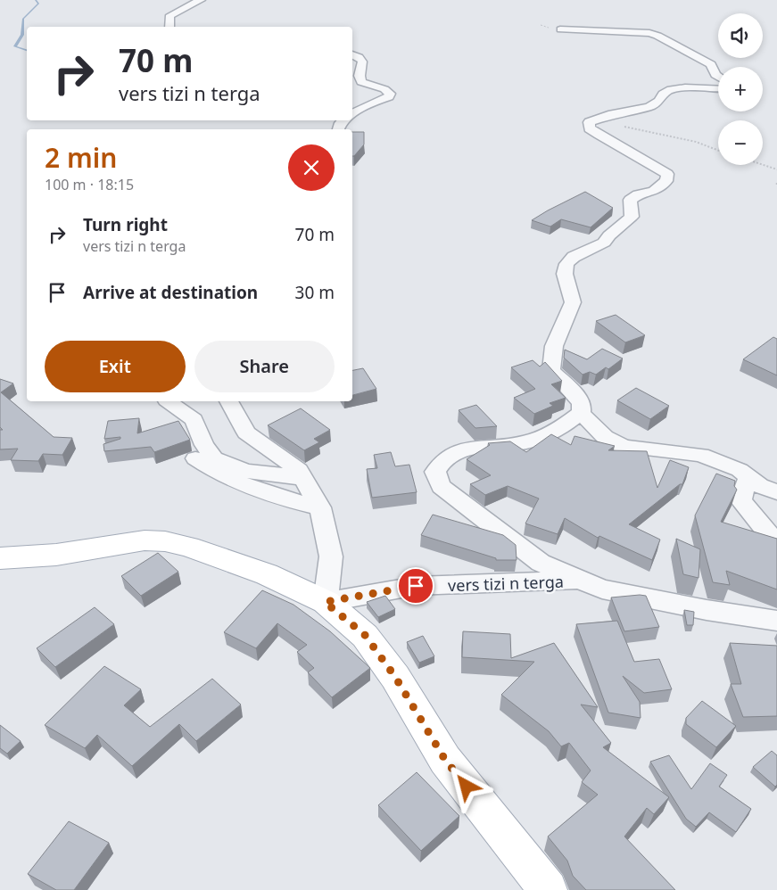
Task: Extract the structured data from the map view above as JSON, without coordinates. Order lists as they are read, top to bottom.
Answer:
{
  "streets": {
    "street": ["vers tizi n terga"]
  },
  "page": {
    "map_buttons": ["+", "−"],
    "turn": ["70 m", "vers tizi n terga"],
    "heading": ["2 min", "100 m · 18:15"],
    "list": [
      {
        "name": "Turn right",
        "note": "vers tizi n terga",
        "value": "70 m"
      },
      {
        "name": "Arrive at destination",
        "value": "30 m"
      }
    ],
    "buttons": ["Exit", "Share"]
  }
}
